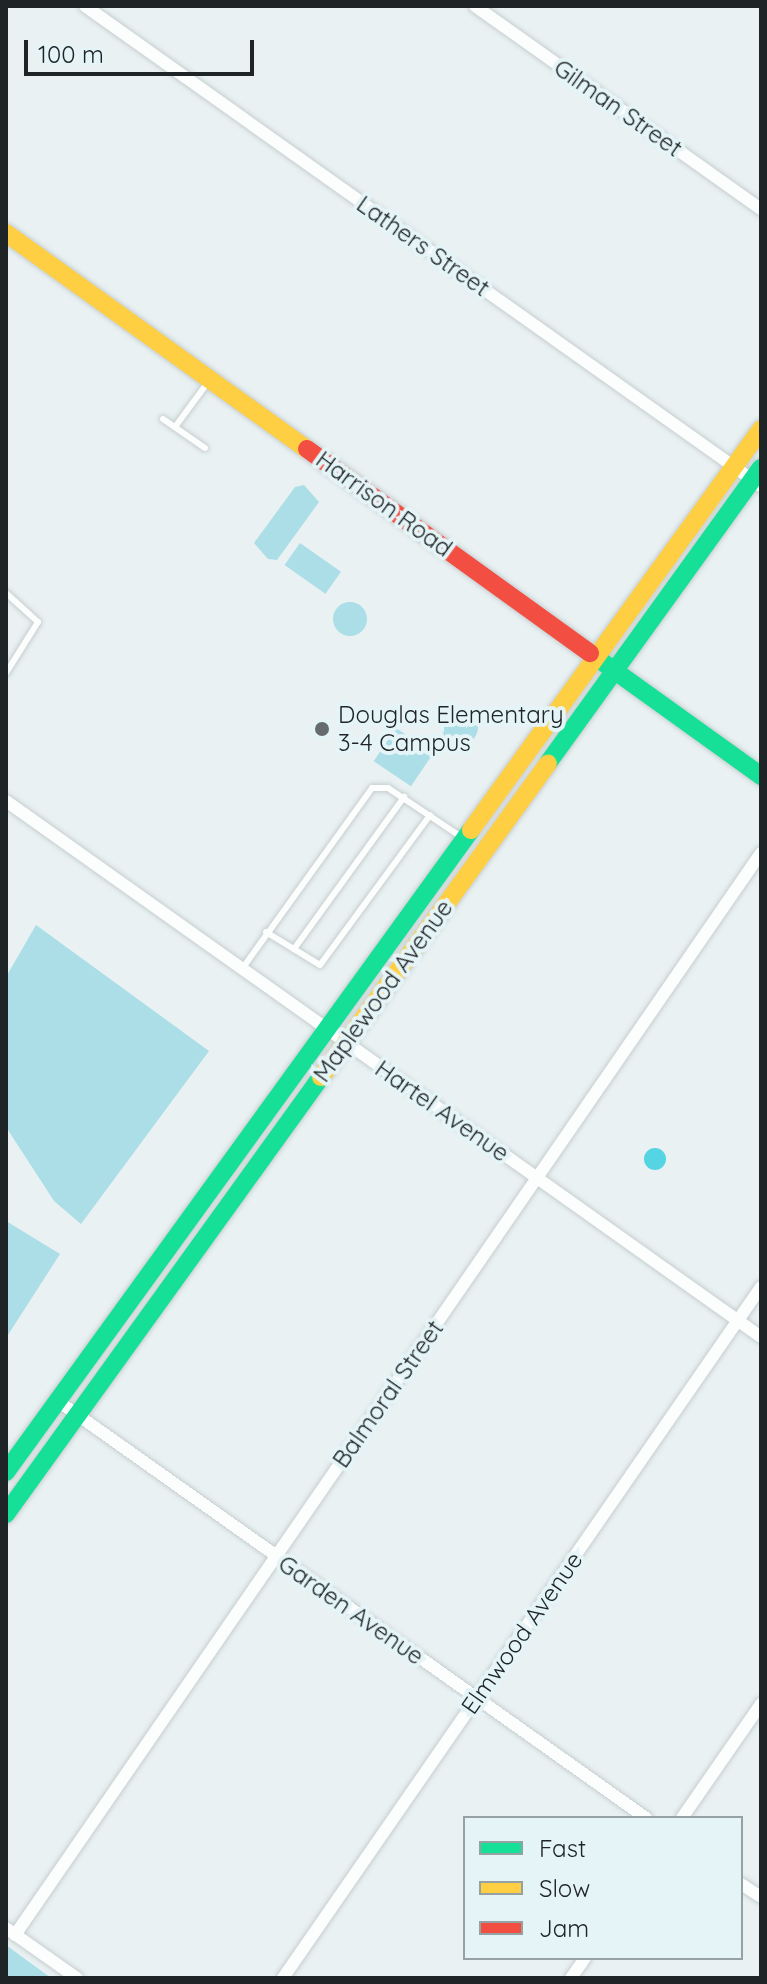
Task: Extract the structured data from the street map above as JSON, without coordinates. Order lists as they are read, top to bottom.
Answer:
{
  "streets": {
    "street": [
      "Gilman Street",
      "Lathers Street",
      "Harrison Road",
      "Maplewood Avenue",
      "Hartel Avenue",
      "Balmoral Street",
      "Garden Avenue",
      "Elmwood Avenue"
    ]
  },
  "crossings": [
    ["Lathers Street", "Maplewood Avenue"],
    ["Harrison Road", "Maplewood Avenue"],
    ["Maplewood Avenue", "Hartel Avenue"],
    ["Maplewood Avenue", "Garden Avenue"],
    ["Hartel Avenue", "Balmoral Street"],
    ["Hartel Avenue", "Elmwood Avenue"],
    ["Balmoral Street", "Garden Avenue"],
    ["Garden Avenue", "Elmwood Avenue"]
  ],
  "places": ["Douglas Elementary 3-4 Campus"],
  "legend": ["Fast", "Slow", "Jam"],
  "scale_bar": "100 m"
}
